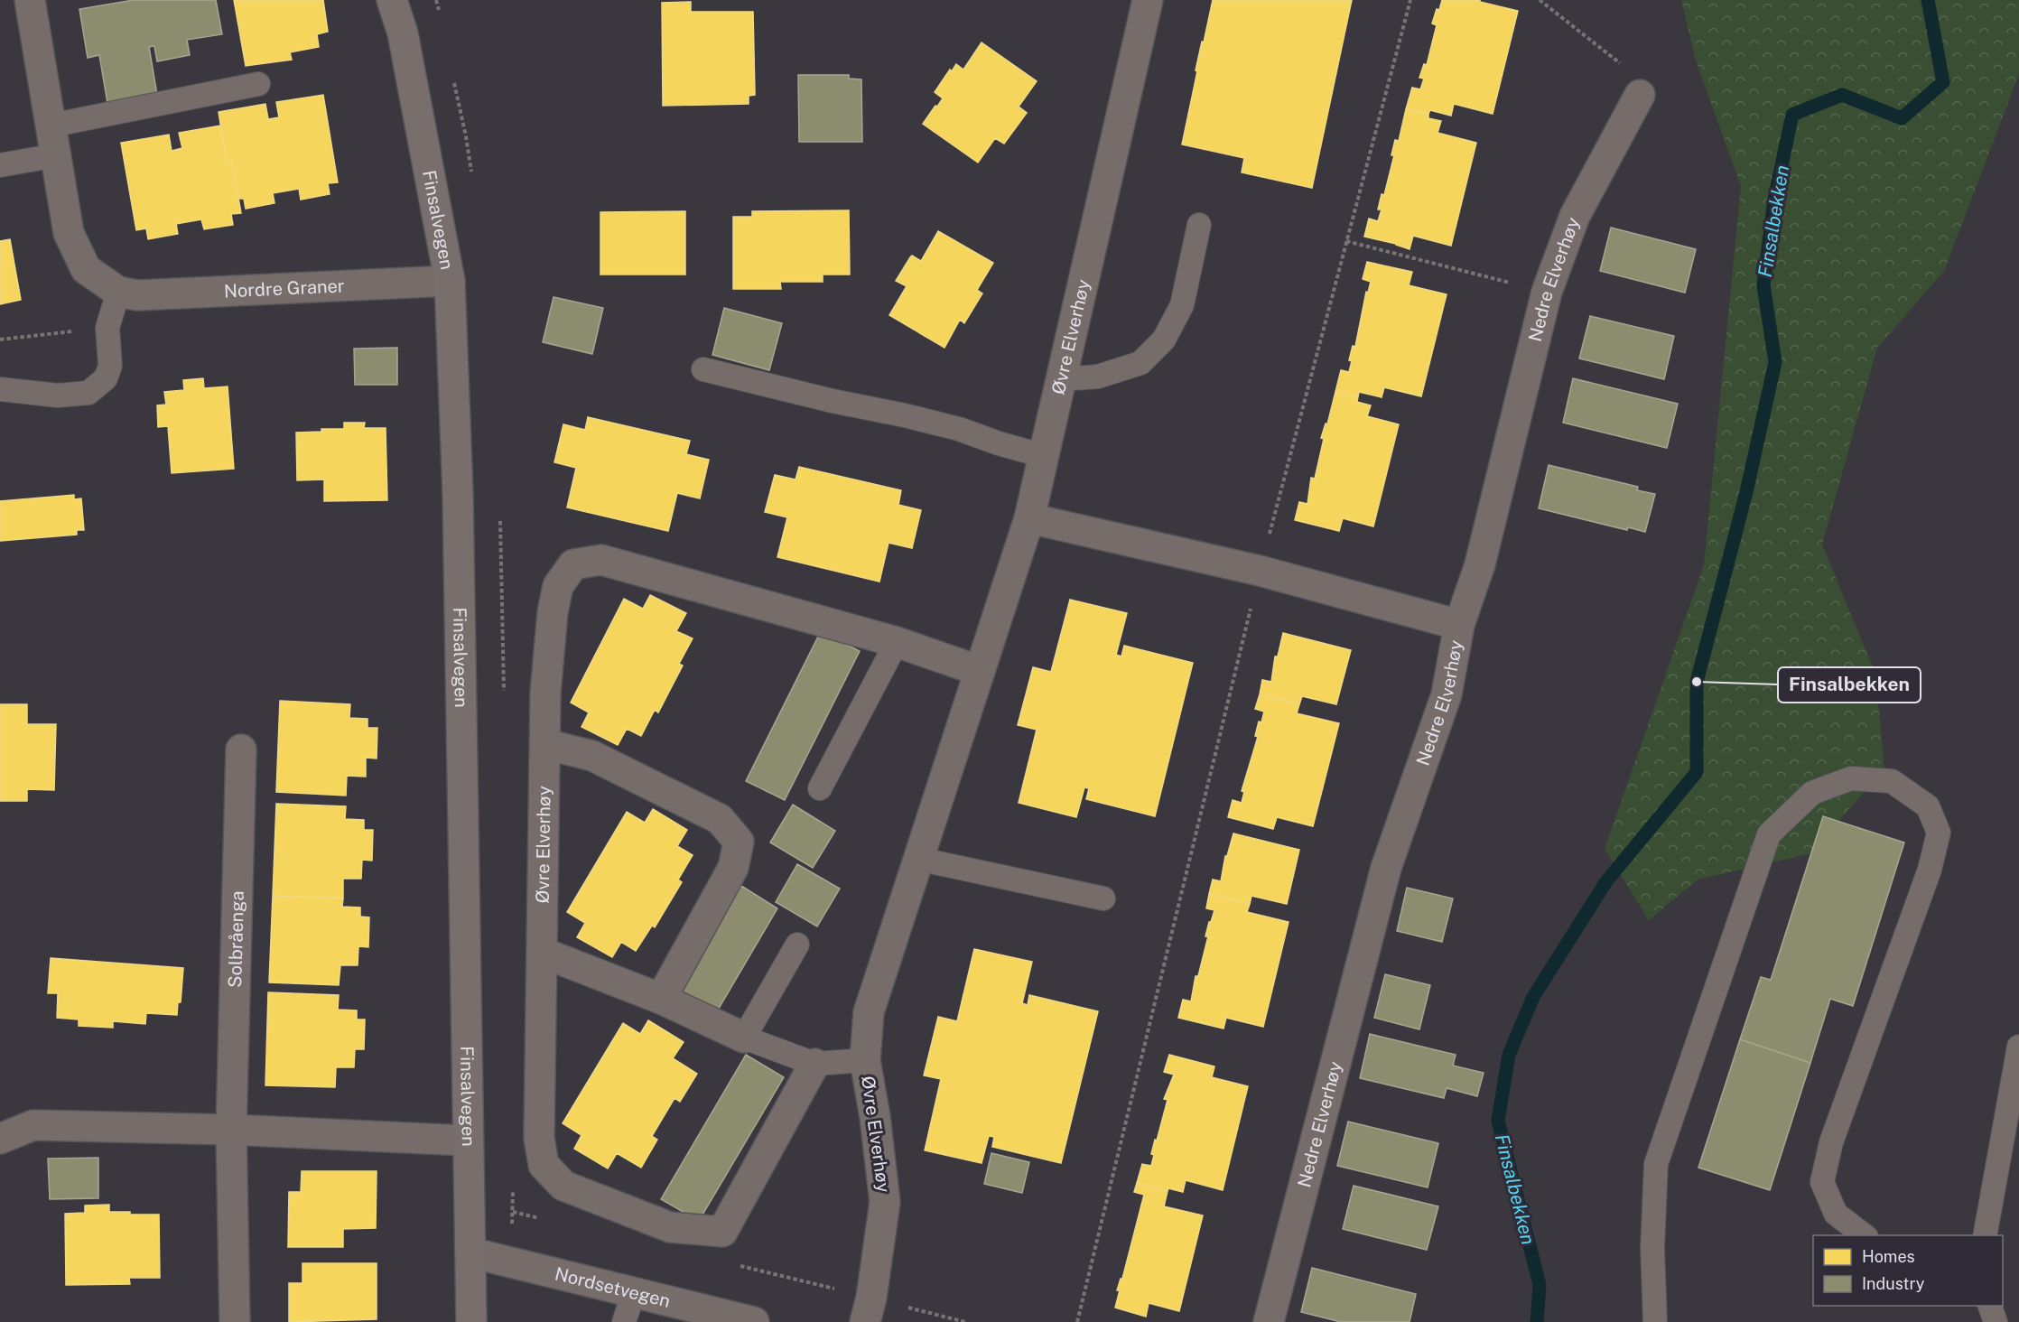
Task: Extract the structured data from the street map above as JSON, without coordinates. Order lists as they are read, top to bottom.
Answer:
{
  "streets": {
    "street": [
      "Finsalvegen",
      "Nedre Elverhøy",
      "Nordre Graner",
      "Øvre Elverhøy",
      "Solbråenga",
      "Nordsetvegen"
    ]
  },
  "crossings": [
    ["Finsalvegen", "Nordre Graner"],
    ["Finsalvegen", "Nordsetvegen"]
  ],
  "water": ["Finsalbekken"],
  "places": ["Finsalbekken"],
  "legend": ["Homes", "Industry"]
}
